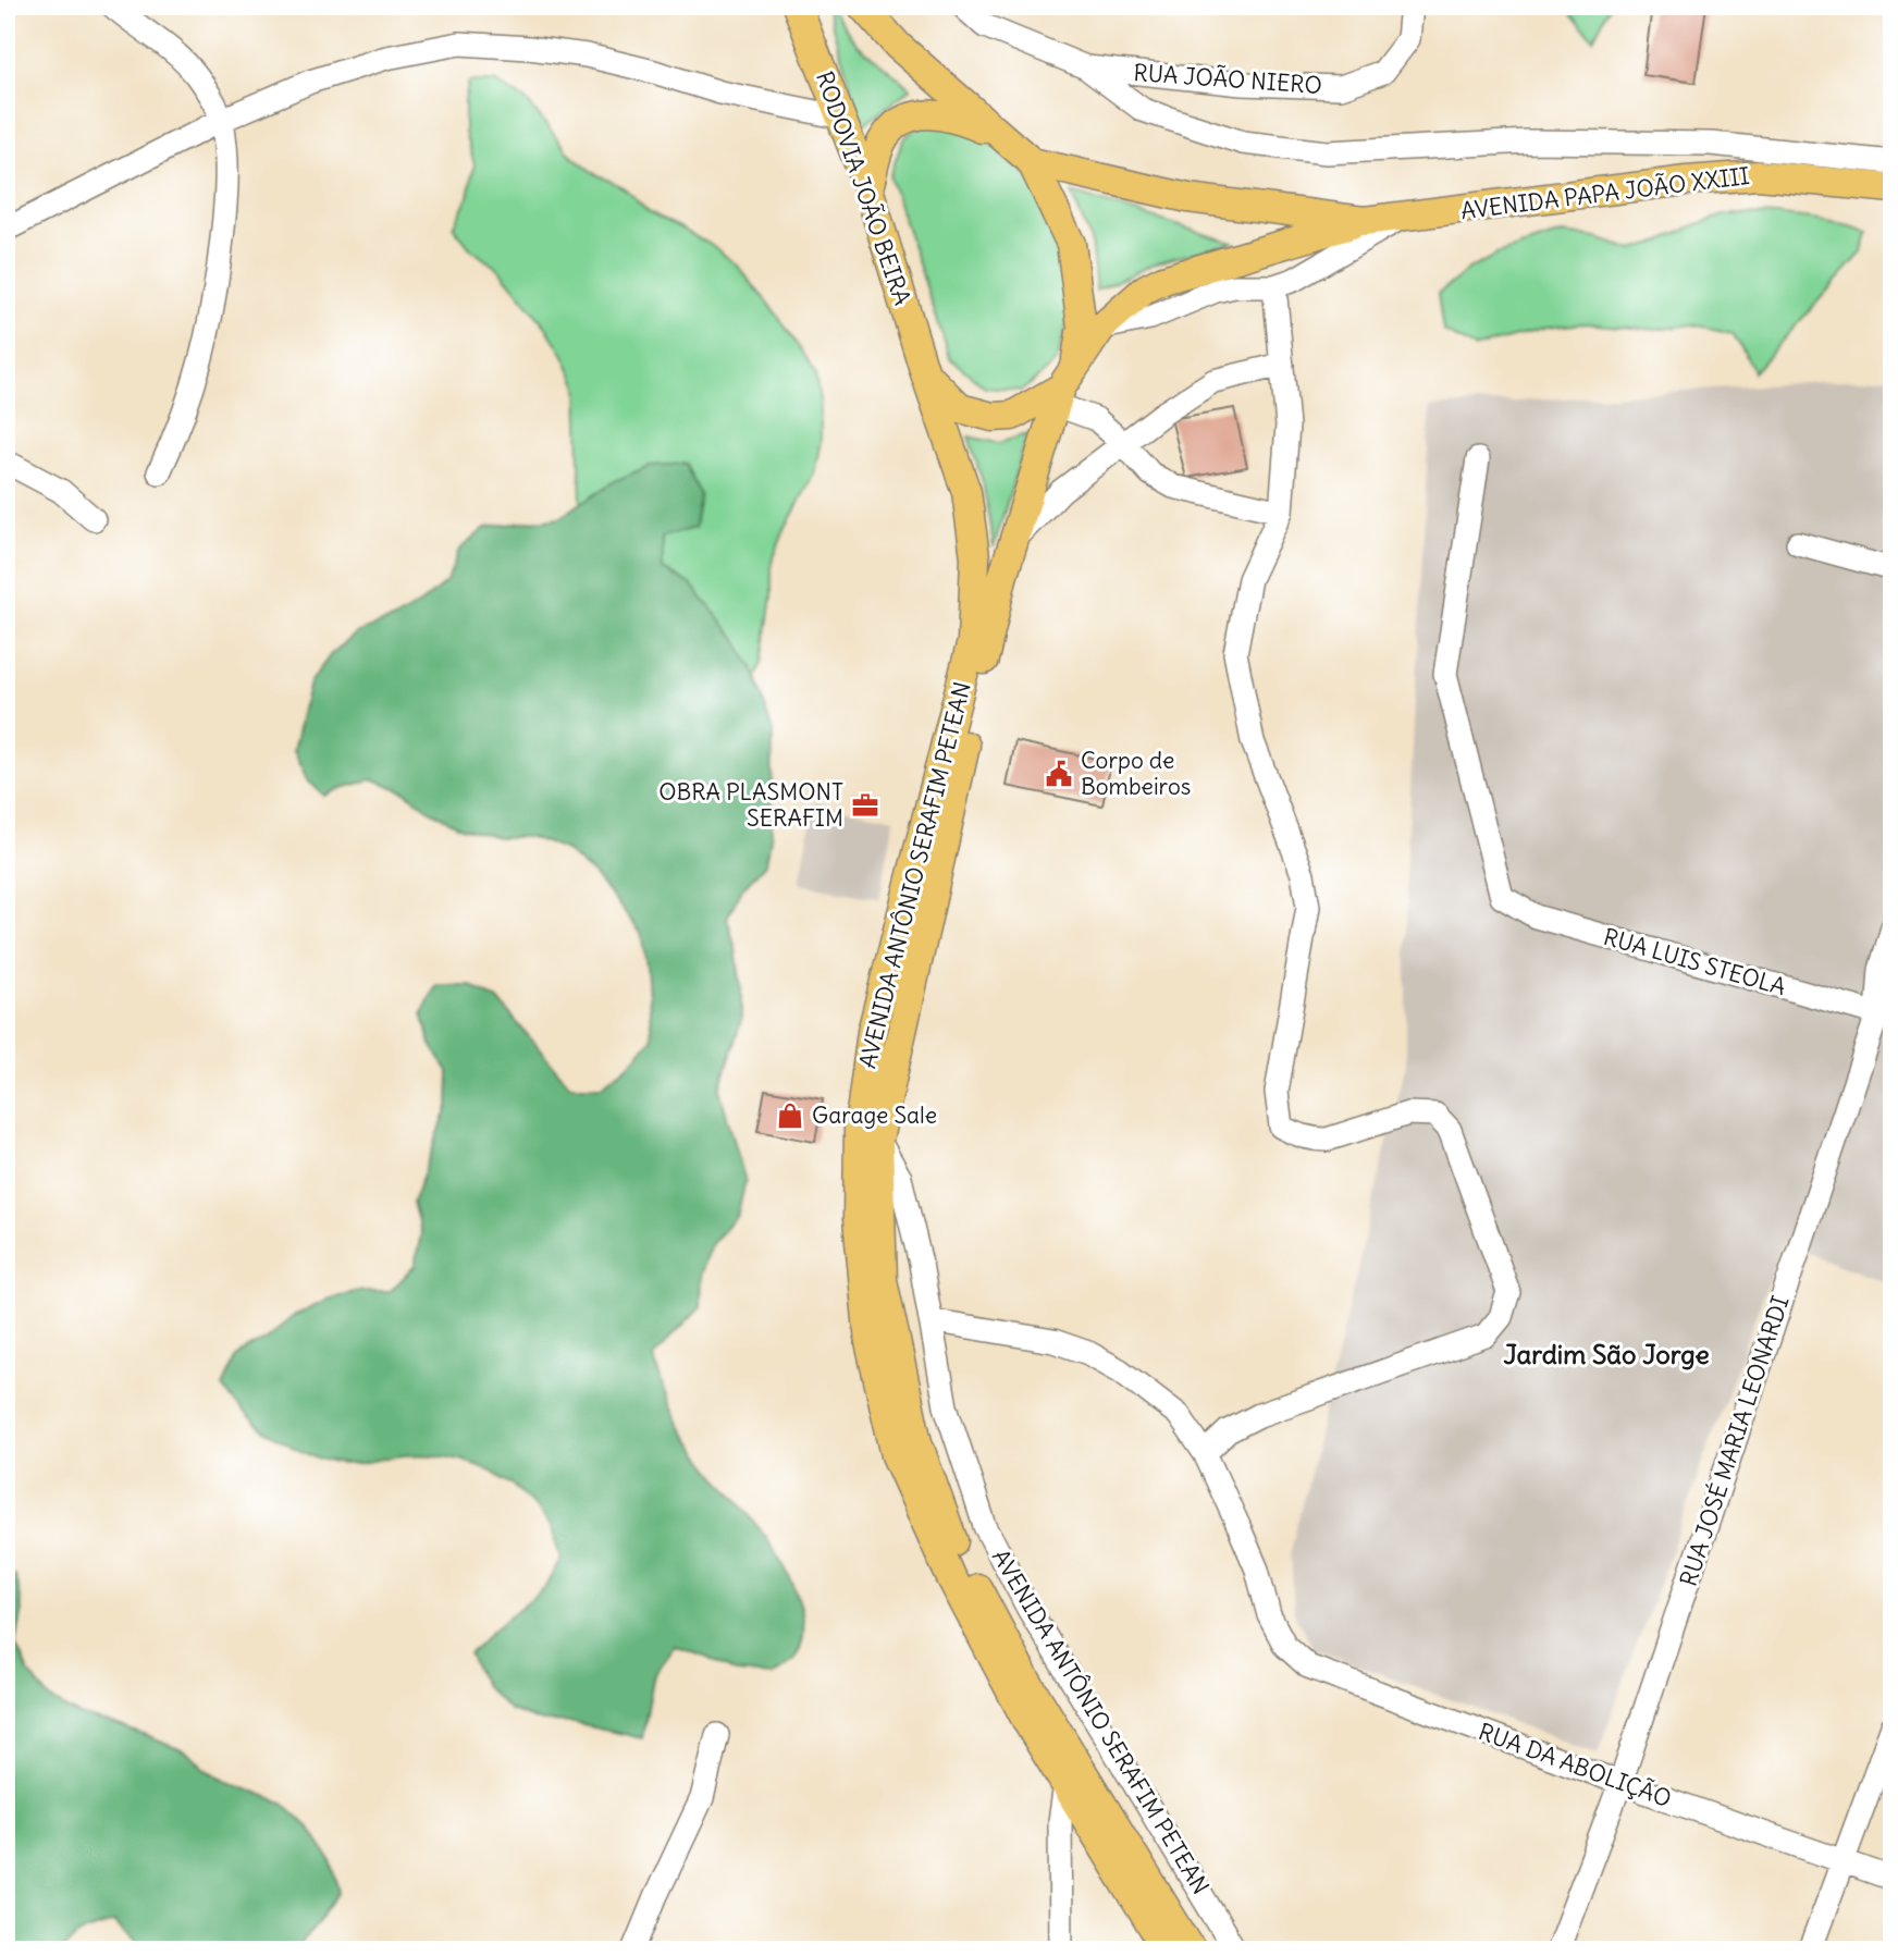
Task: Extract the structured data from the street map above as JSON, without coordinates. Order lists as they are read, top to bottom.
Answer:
{
  "streets": {
    "main road": ["RODOVIA JOÃO BEIRA", "AVENIDA PAPA JOÃO XXIII", "AVENIDA ANTÔNIO SERAFIM PETEAN"],
    "street": [
      "RUA JOÃO NIERO",
      "RUA LUIS STEOLA",
      "RUA JOSÉ MARIA LEONARDI",
      "RUA DA ABOLIÇÃO"
    ]
  },
  "crossings": [
    ["RODOVIA JOÃO BEIRA", "AVENIDA PAPA JOÃO XXIII"],
    ["RODOVIA JOÃO BEIRA", "AVENIDA ANTÔNIO SERAFIM PETEAN"],
    ["AVENIDA PAPA JOÃO XXIII", "AVENIDA ANTÔNIO SERAFIM PETEAN"],
    ["RUA LUIS STEOLA", "RUA JOSÉ MARIA LEONARDI"],
    ["RUA JOSÉ MARIA LEONARDI", "RUA DA ABOLIÇÃO"]
  ],
  "districts": ["Jardim São Jorge"],
  "places": {
    "public building": ["Corpo de Bombeiros"],
    "office": ["OBRA PLASMONT SERAFIM"],
    "shop": ["Garage Sale"]
  }
}
